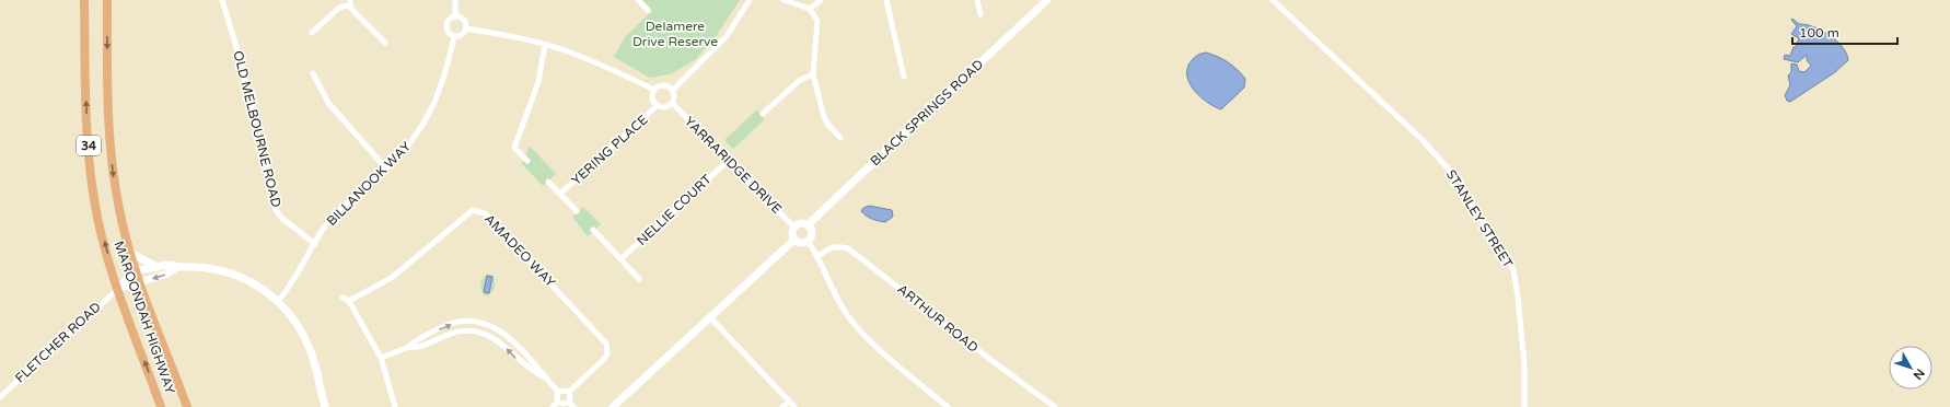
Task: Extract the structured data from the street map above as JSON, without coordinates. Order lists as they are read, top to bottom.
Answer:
{
  "streets": {
    "highway": ["34", "MAROONDAH HIGHWAY"],
    "main road": ["BLACK SPRINGS ROAD"],
    "street": [
      "OLD MELBOURNE ROAD",
      "YERING PLACE",
      "YARRARIDGE DRIVE",
      "BILLANOOK WAY",
      "NELLIE COURT",
      "STANLEY STREET",
      "AMADEO WAY",
      "ARTHUR ROAD",
      "FLETCHER ROAD"
    ]
  },
  "crossings": [
    ["BLACK SPRINGS ROAD", "YARRARIDGE DRIVE"],
    ["OLD MELBOURNE ROAD", "BILLANOOK WAY"],
    ["YERING PLACE", "YARRARIDGE DRIVE"],
    ["YARRARIDGE DRIVE", "NELLIE COURT"],
    ["MAROONDAH HIGHWAY", "FLETCHER ROAD"]
  ],
  "parks": ["Delamere Drive Reserve"],
  "scale_bar": "100 m",
  "north": "bottom right"
}
